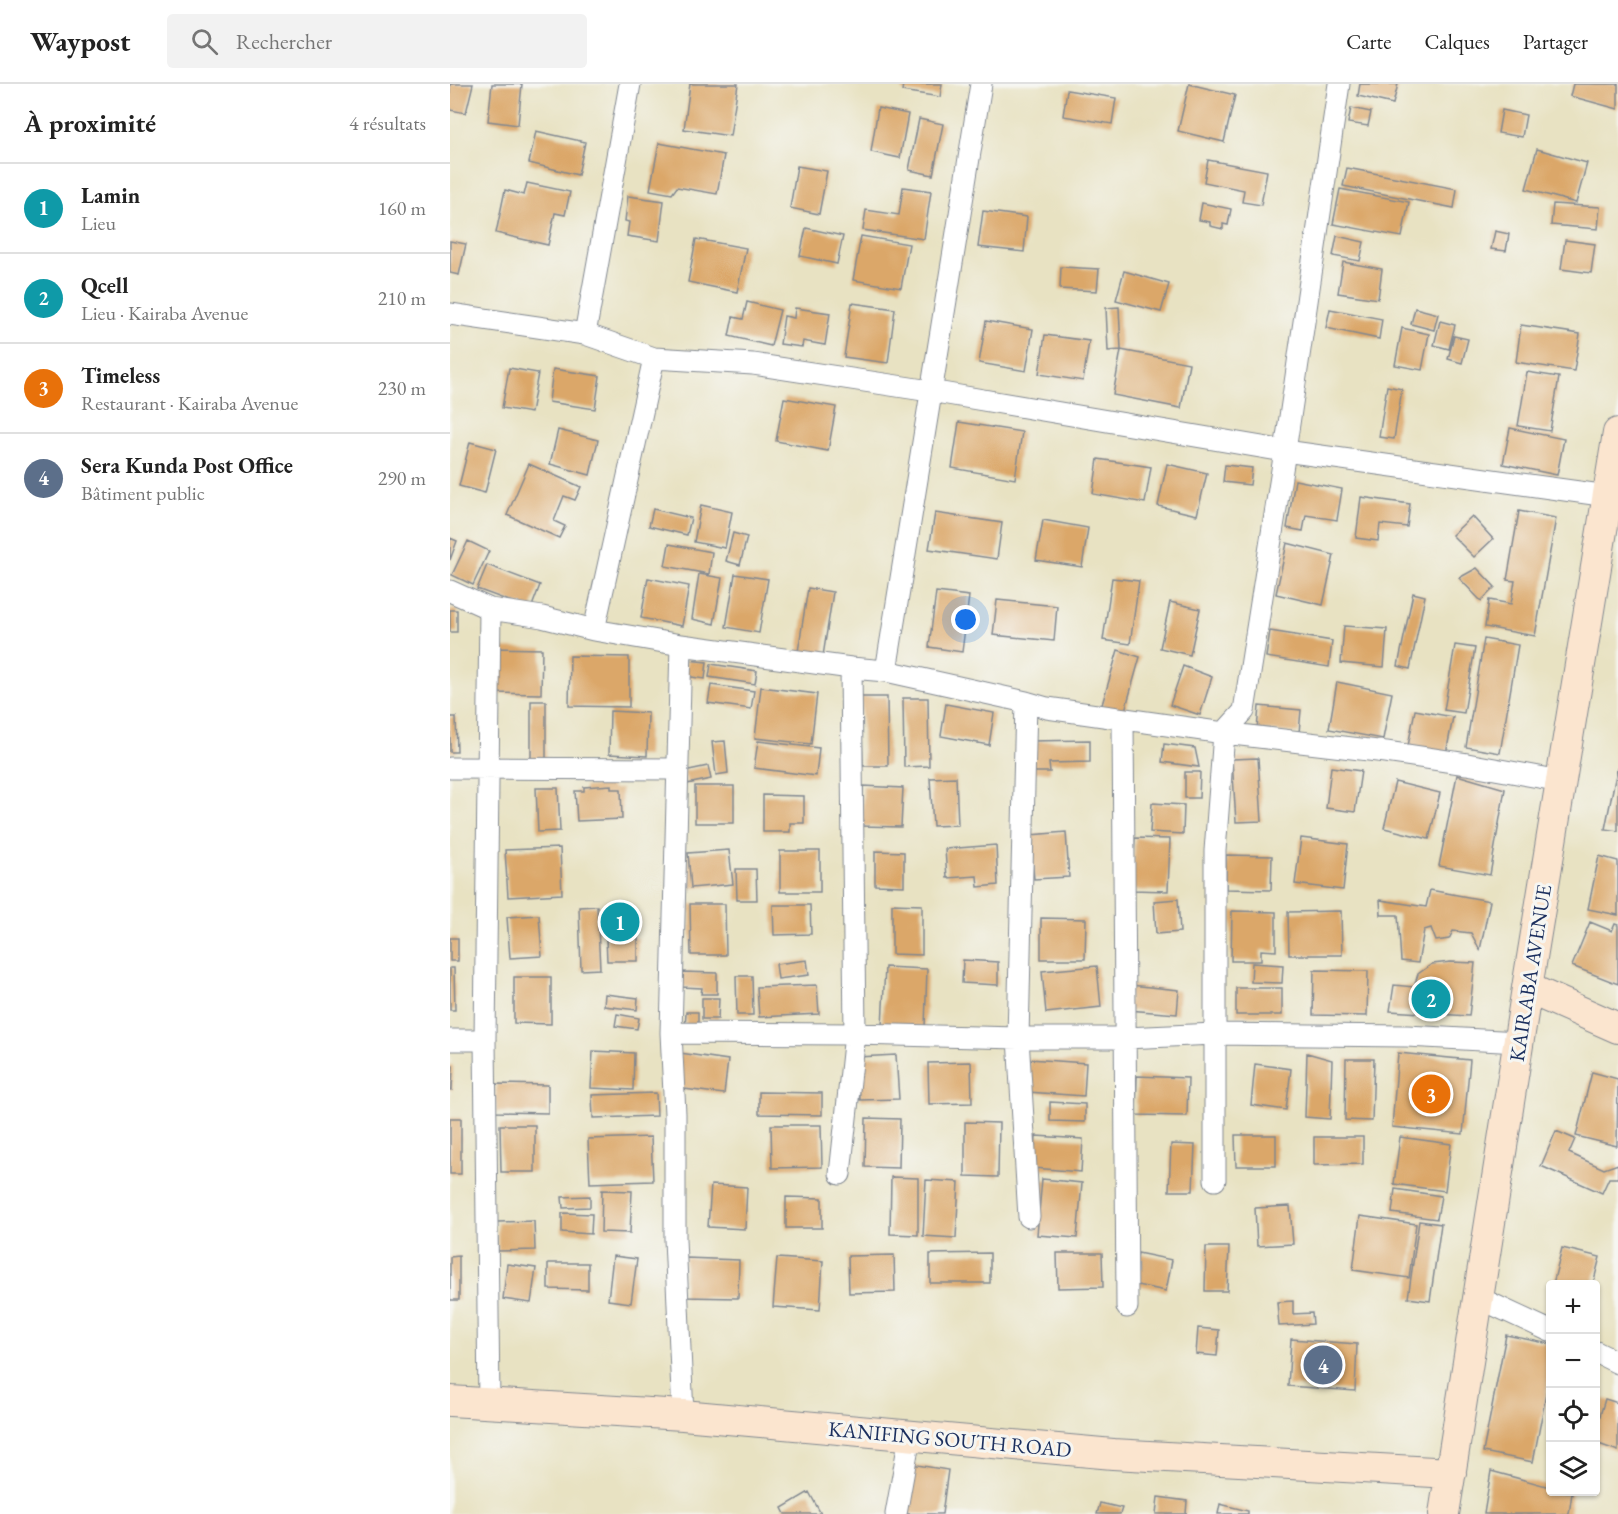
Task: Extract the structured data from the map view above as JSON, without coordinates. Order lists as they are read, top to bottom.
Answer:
{
  "streets": {
    "street": ["KAIRABA AVENUE", "KANIFING SOUTH ROAD"]
  },
  "crossings": [
    ["KAIRABA AVENUE", "KANIFING SOUTH ROAD"]
  ],
  "page": {
    "header": "Waypost",
    "search": "Rechercher",
    "nav": ["Carte", "Calques", "Partager"],
    "heading": ["À proximité", "4 résultats"],
    "list": [
      {
        "mark": "1",
        "name": "Lamin",
        "note": "Lieu",
        "value": "160 m"
      },
      {
        "mark": "2",
        "name": "Qcell",
        "note": "Lieu · Kairaba Avenue",
        "value": "210 m"
      },
      {
        "mark": "3",
        "name": "Timeless",
        "note": "Restaurant · Kairaba Avenue",
        "value": "230 m"
      },
      {
        "mark": "4",
        "name": "Sera Kunda Post Office",
        "note": "Bâtiment public",
        "value": "290 m"
      }
    ],
    "pins": [
      "1",
      "2",
      "3",
      "4"
    ],
    "map_buttons": ["+", "−"]
  }
}
